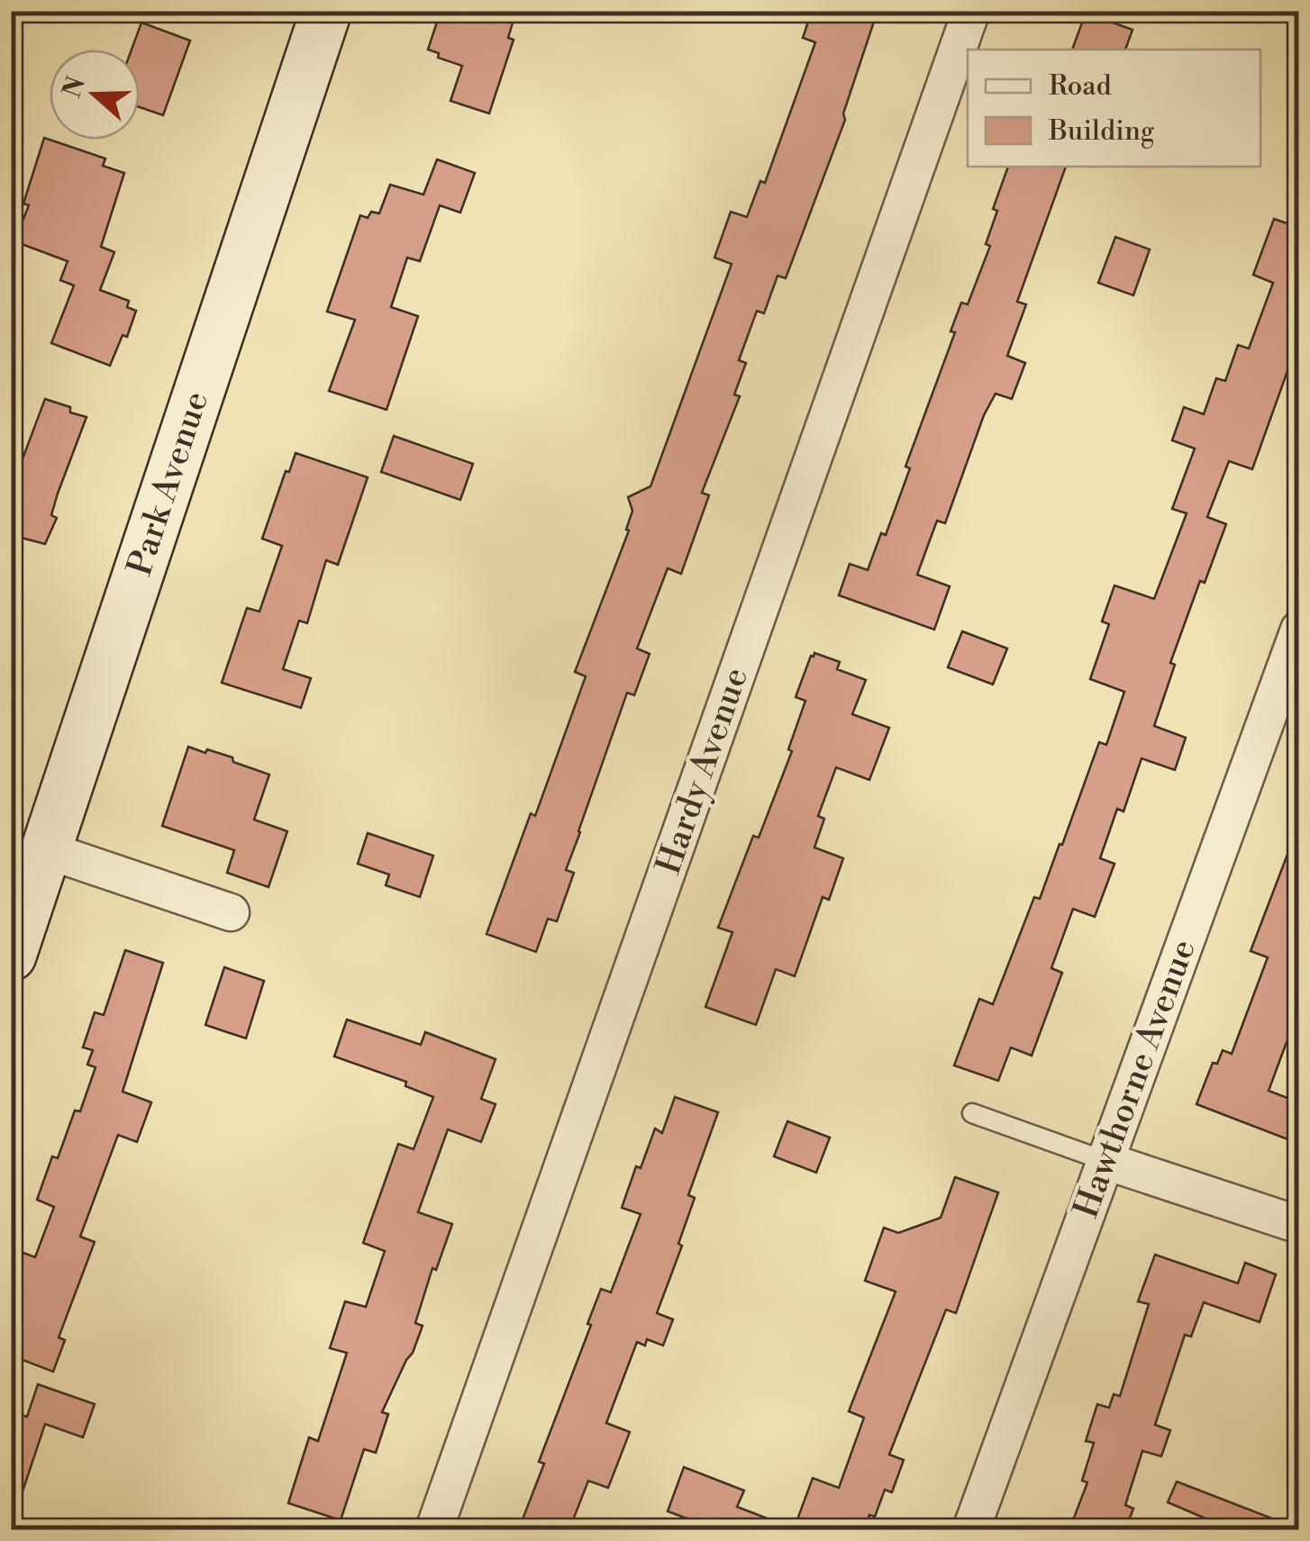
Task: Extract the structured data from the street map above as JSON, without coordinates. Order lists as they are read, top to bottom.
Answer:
{
  "streets": {
    "street": ["Park Avenue", "Hardy Avenue", "Hawthorne Avenue"]
  },
  "legend": ["Road", "Building"],
  "north": "left"
}
